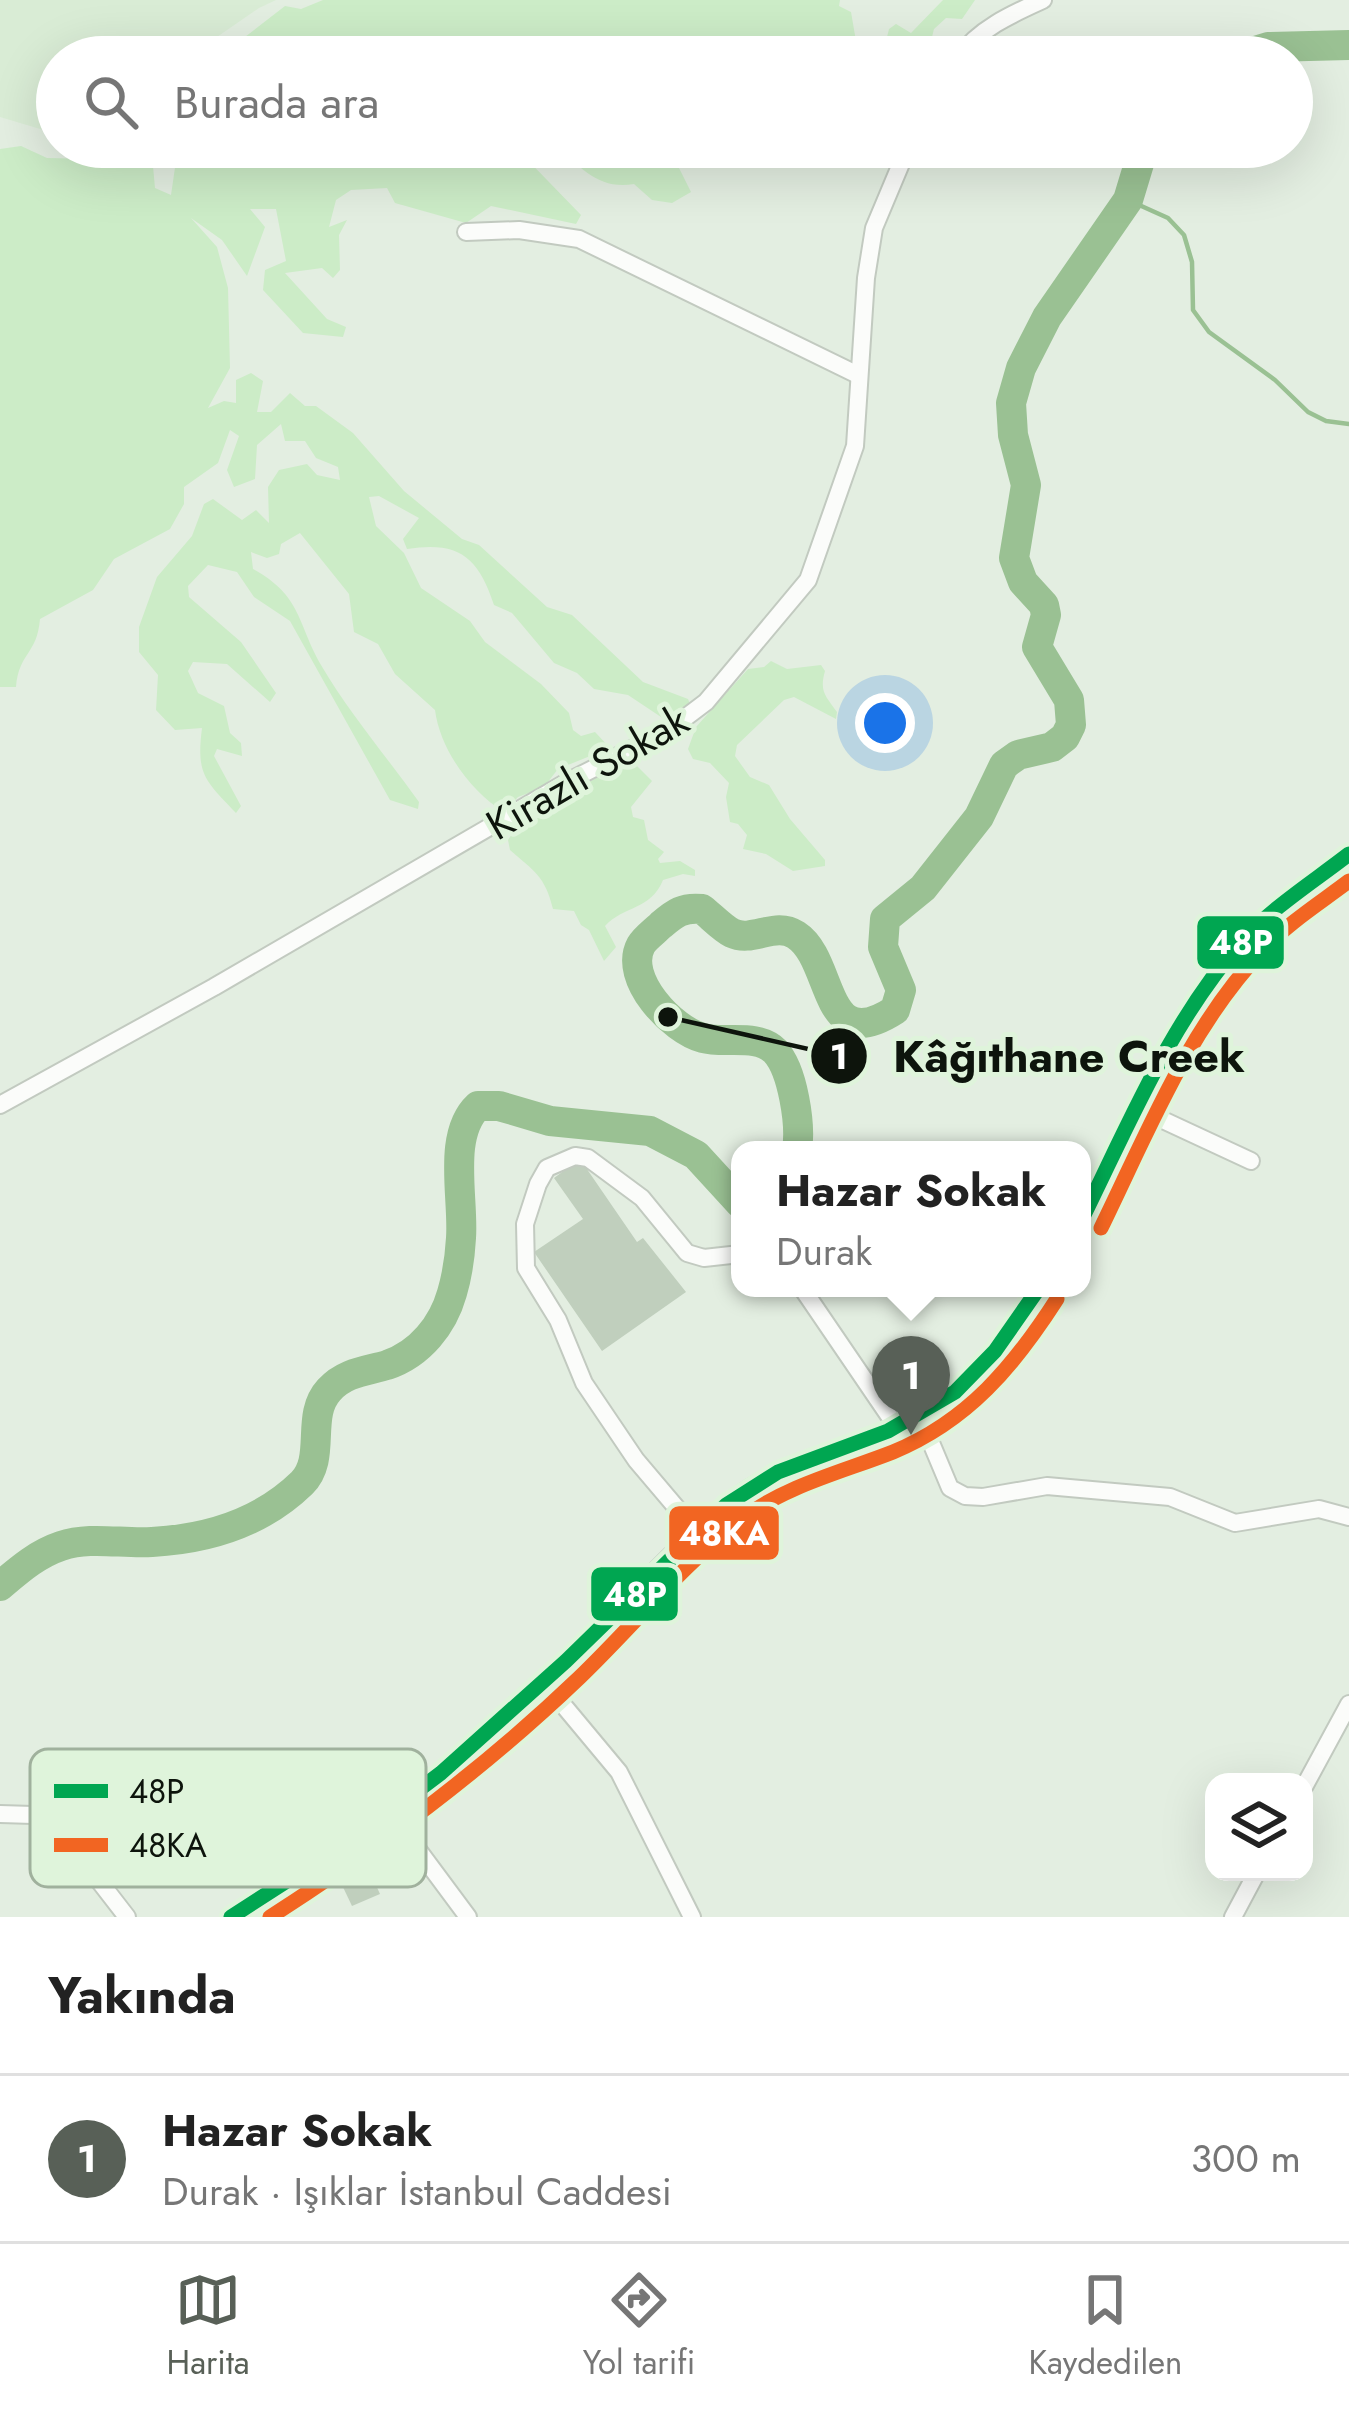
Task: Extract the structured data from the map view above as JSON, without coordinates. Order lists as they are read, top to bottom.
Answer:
{
  "streets": {
    "street": ["Kirazlı Sokak"]
  },
  "places": ["Kâğıthane Creek"],
  "lines": ["transit line 48P", "transit line 48KA"],
  "legend": ["48P", "48KA"],
  "page": {
    "search": "Burada ara",
    "popup": ["Hazar Sokak", "Durak"],
    "pins": "1",
    "heading": "Yakında",
    "list": [
      {
        "mark": "1",
        "name": "Hazar Sokak",
        "note": "Durak · Işıklar İstanbul Caddesi",
        "value": "300 m"
      }
    ],
    "nav": ["Harita", "Yol tarifi", "Kaydedilen"]
  }
}
